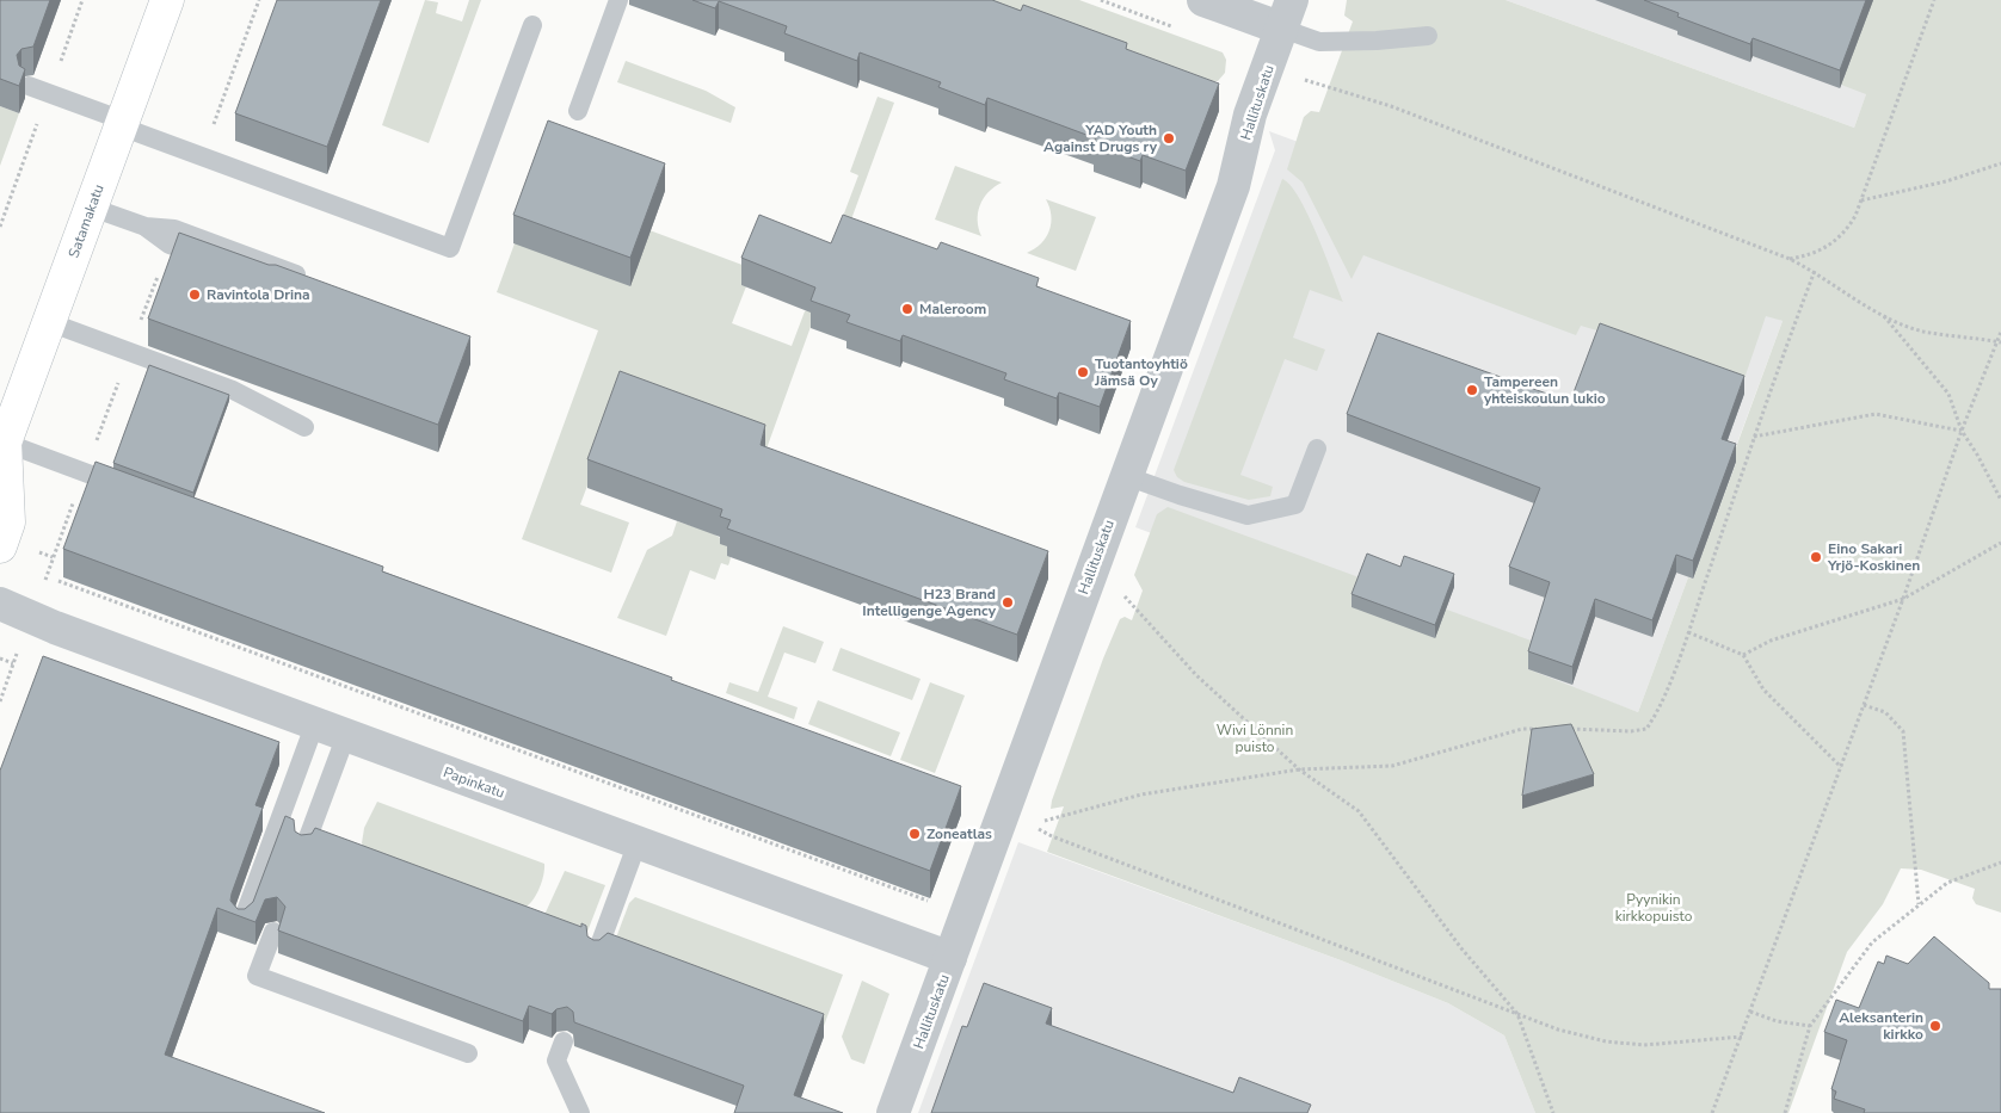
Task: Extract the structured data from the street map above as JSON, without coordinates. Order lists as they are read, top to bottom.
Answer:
{
  "streets": {
    "street": ["Hallituskatu", "Satamakatu", "Papinkatu"]
  },
  "crossings": [
    ["Hallituskatu", "Papinkatu"]
  ],
  "parks": ["Wivi Lönnin puisto", "Pyynikin kirkkopuisto"],
  "places": [
    "YAD Youth Against Drugs ry",
    "Ravintola Drina",
    "Maleroom",
    "Tuotantoyhtiö Jämsä Oy",
    "Tampereen yhteiskoulun lukio",
    "Eino Sakari Yrjö-Koskinen",
    "H23 Brand Intelligenge Agency",
    "Zoneatlas",
    "Aleksanterin kirkko"
  ]
}
